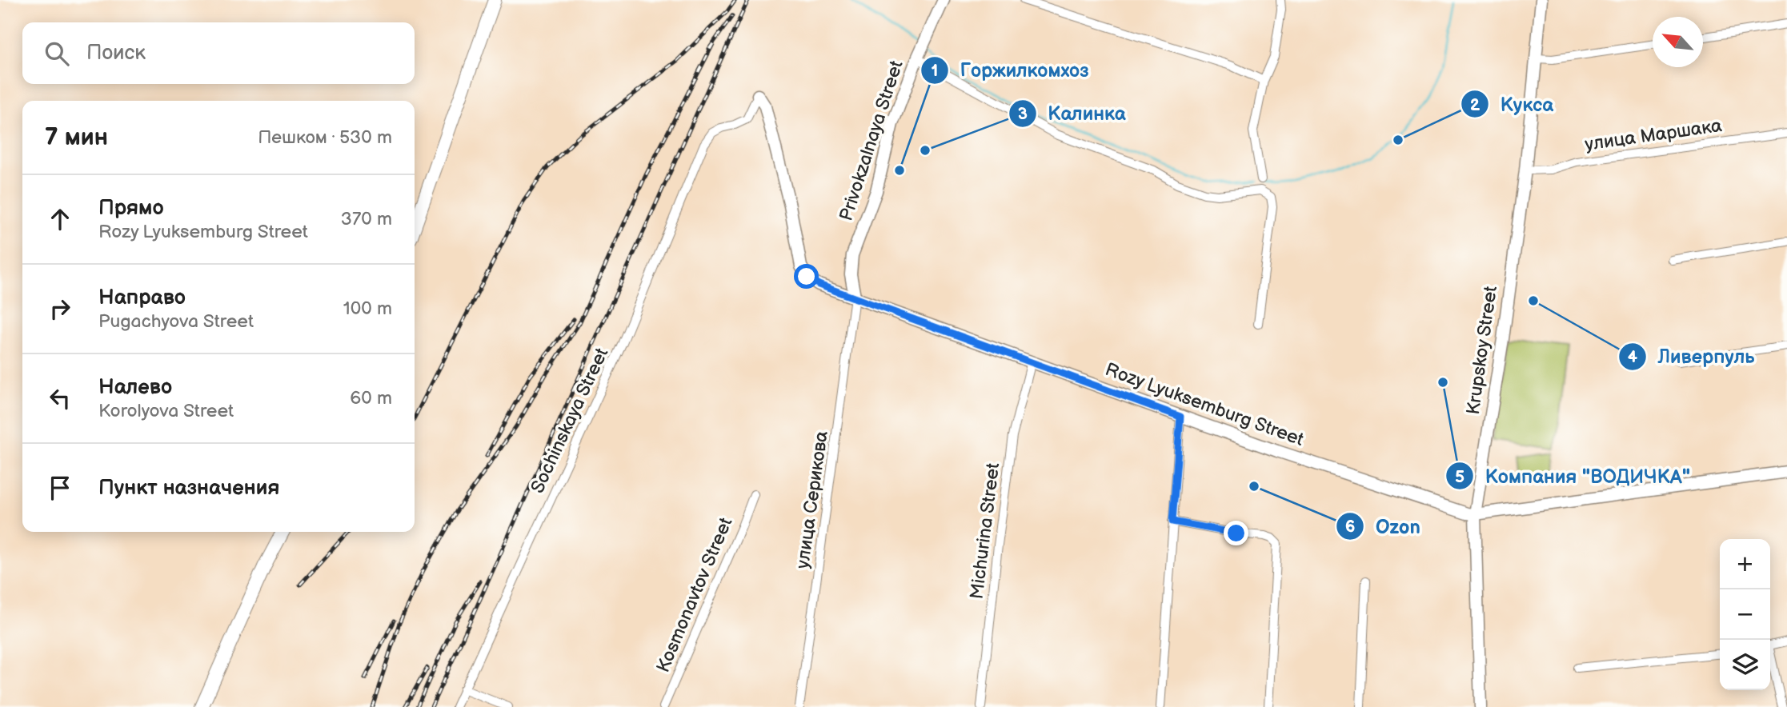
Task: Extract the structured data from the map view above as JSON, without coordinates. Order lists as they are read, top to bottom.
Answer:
{
  "streets": {
    "street": [
      "улица Маршака",
      "Privokzalnaya Street",
      "Krupskoy Street",
      "Rozy Lyuksemburg Street",
      "Sochinskaya Street",
      "улица Серикова",
      "Michurina Street",
      "Kosmonavtov Street"
    ]
  },
  "crossings": [
    ["улица Маршака", "Krupskoy Street"],
    ["Privokzalnaya Street", "Rozy Lyuksemburg Street"],
    ["Privokzalnaya Street", "улица Серикова"],
    ["Krupskoy Street", "Rozy Lyuksemburg Street"],
    ["Rozy Lyuksemburg Street", "Sochinskaya Street"],
    ["Rozy Lyuksemburg Street", "улица Серикова"],
    ["Rozy Lyuksemburg Street", "Michurina Street"]
  ],
  "places": [
    "Кукса",
    "Калинка",
    "Горжилкомхоз",
    "Ливерпуль",
    "Компания \"ВОДИЧКА\"",
    "Ozon"
  ],
  "north": "top left",
  "page": {
    "search": "Поиск",
    "heading": ["7 мин", "Пешком · 530 m"],
    "list": [
      ["Прямо", "Rozy Lyuksemburg Street", "370 m"],
      ["Направо", "Pugachyova Street", "100 m"],
      ["Налево", "Korolyova Street", "60 m"],
      "Пункт назначения"
    ],
    "map_buttons": ["+", "−"]
  }
}
